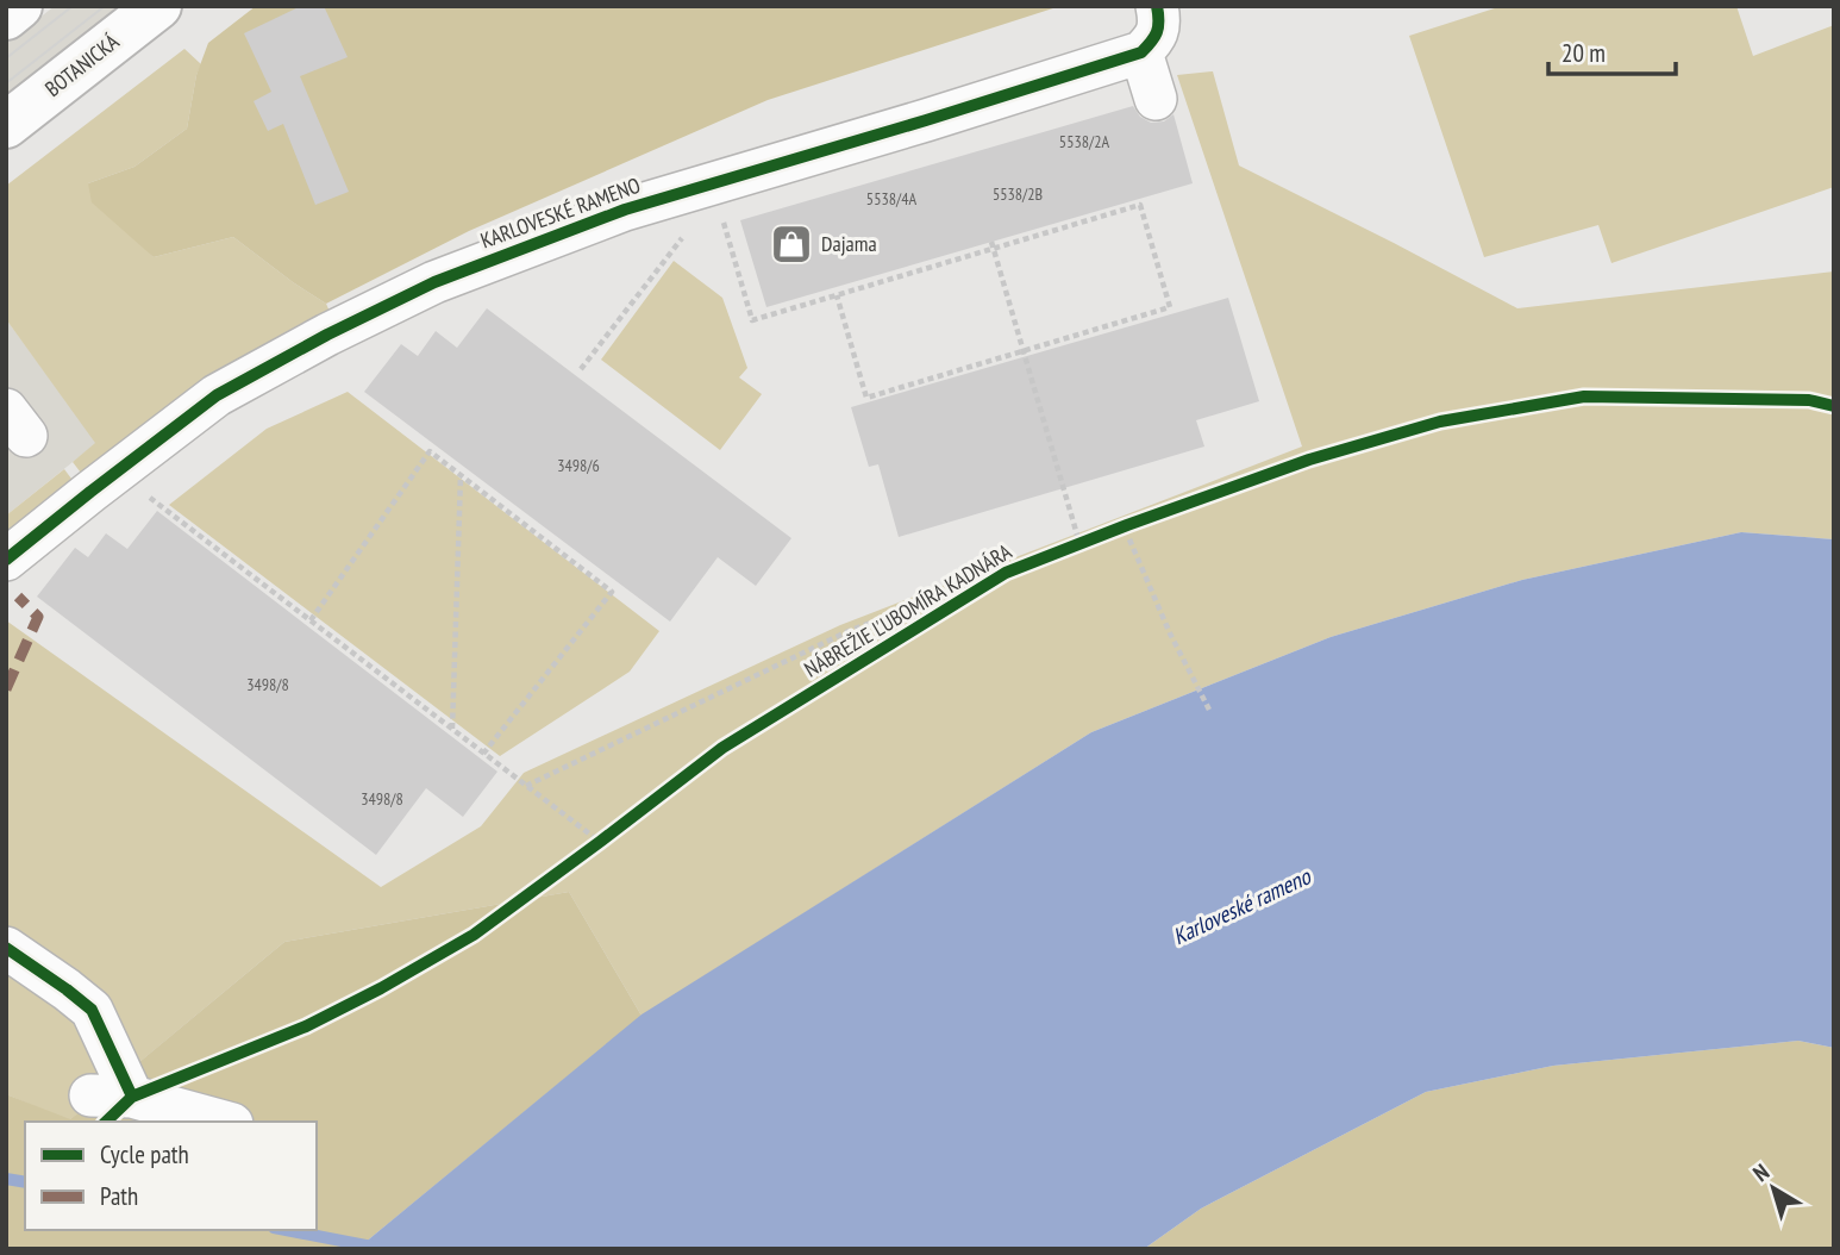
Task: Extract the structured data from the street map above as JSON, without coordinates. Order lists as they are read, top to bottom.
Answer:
{
  "streets": {
    "main road": ["BOTANICKÁ"],
    "street": ["KARLOVESKÉ RAMENO"],
    "cycle path": ["NÁBREŽIE ĽUBOMÍRA KADNÁRA"]
  },
  "water": ["Karloveské rameno"],
  "places": {
    "shop": ["Dajama"]
  },
  "house_numbers": [
    "5538/2A",
    "5538/2B",
    "5538/4A",
    "3498/6",
    "3498/8",
    "3498/8"
  ],
  "legend": ["Cycle path", "Path"],
  "scale_bar": "20 m",
  "north": "top left"
}
